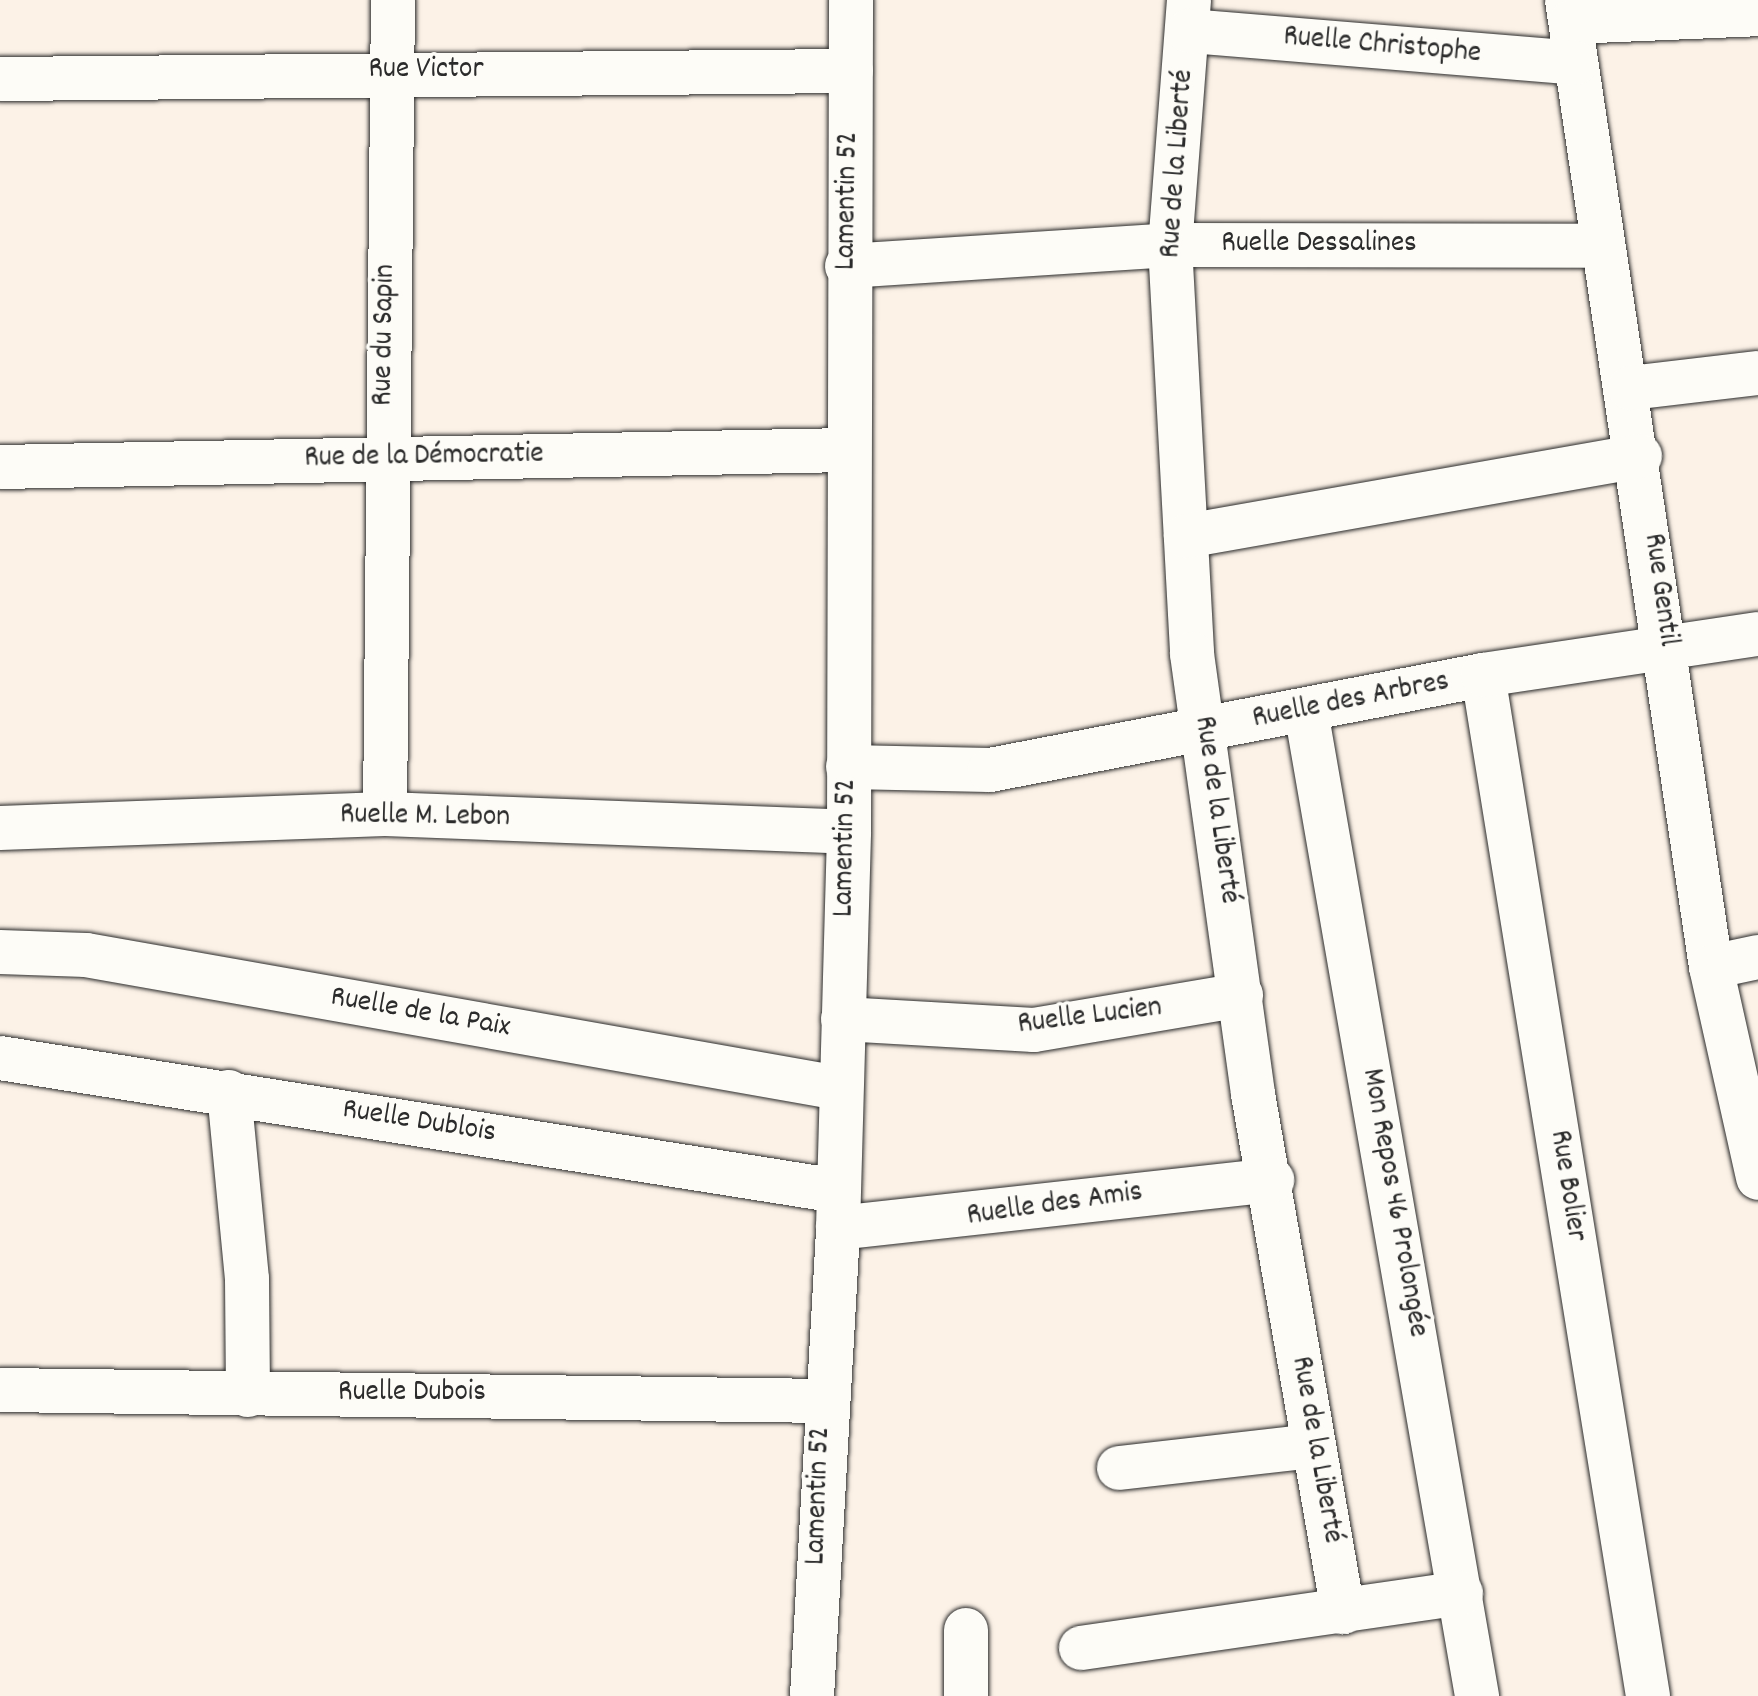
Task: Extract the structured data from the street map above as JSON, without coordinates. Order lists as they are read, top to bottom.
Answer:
{
  "streets": {
    "street": [
      "Ruelle Christophe",
      "Rue Victor",
      "Rue de la Liberté",
      "Lamentin 52",
      "Ruelle Dessalines",
      "Rue du Sapin",
      "Rue de la Démocratie",
      "Rue Gentil",
      "Ruelle des Arbres",
      "Ruelle M. Lebon",
      "Ruelle de la Paix",
      "Ruelle Lucien",
      "Ruelle Dublois",
      "Rue Bolier",
      "Mon Repos 46 Prolongée",
      "Ruelle des Amis",
      "Ruelle Dubois"
    ]
  },
  "crossings": [
    ["Ruelle Christophe", "Rue de la Liberté"],
    ["Ruelle Christophe", "Rue Gentil"],
    ["Rue Victor", "Lamentin 52"],
    ["Rue Victor", "Rue du Sapin"],
    ["Rue de la Liberté", "Ruelle Dessalines"],
    ["Rue de la Liberté", "Ruelle des Arbres"],
    ["Rue de la Liberté", "Ruelle Lucien"],
    ["Rue de la Liberté", "Ruelle des Amis"],
    ["Lamentin 52", "Ruelle Dessalines"],
    ["Lamentin 52", "Rue de la Démocratie"],
    ["Lamentin 52", "Ruelle des Arbres"],
    ["Lamentin 52", "Ruelle M. Lebon"],
    ["Lamentin 52", "Ruelle de la Paix"],
    ["Lamentin 52", "Ruelle Lucien"],
    ["Lamentin 52", "Ruelle Dublois"],
    ["Lamentin 52", "Ruelle des Amis"],
    ["Lamentin 52", "Ruelle Dubois"],
    ["Ruelle Dessalines", "Rue Gentil"],
    ["Rue du Sapin", "Rue de la Démocratie"],
    ["Rue du Sapin", "Ruelle M. Lebon"],
    ["Rue Gentil", "Ruelle des Arbres"],
    ["Ruelle des Arbres", "Rue Bolier"],
    ["Ruelle des Arbres", "Mon Repos 46 Prolongée"],
    ["Ruelle Dublois", "Ruelle des Amis"]
  ]
}
